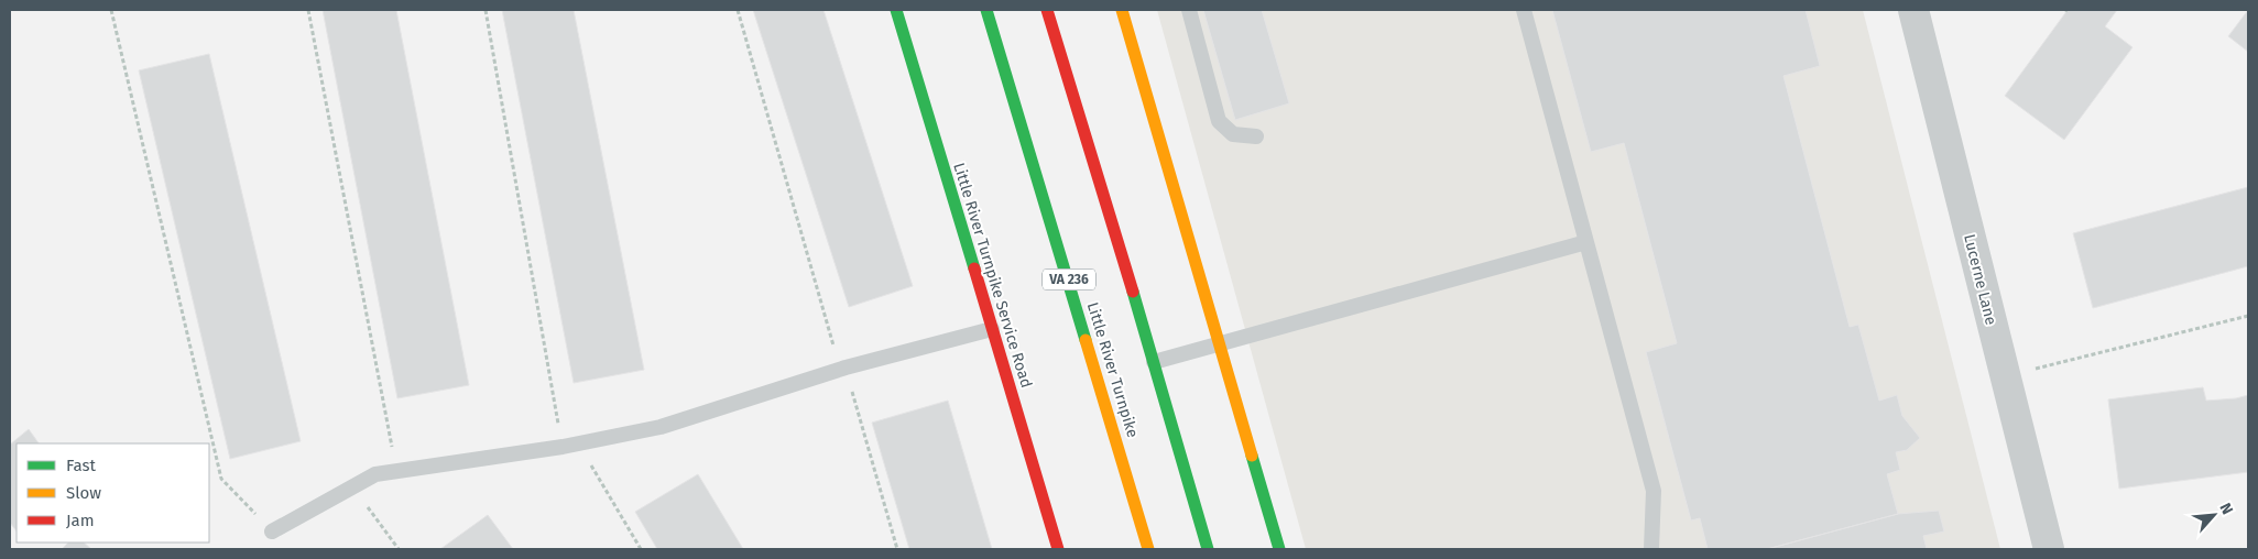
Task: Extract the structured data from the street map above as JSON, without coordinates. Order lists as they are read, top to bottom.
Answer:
{
  "streets": {
    "street": [
      "Little River Turnpike Service Road",
      "VA 236",
      "Lucerne Lane",
      "Little River Turnpike"
    ]
  },
  "legend": ["Fast", "Slow", "Jam"],
  "north": "top right"
}
